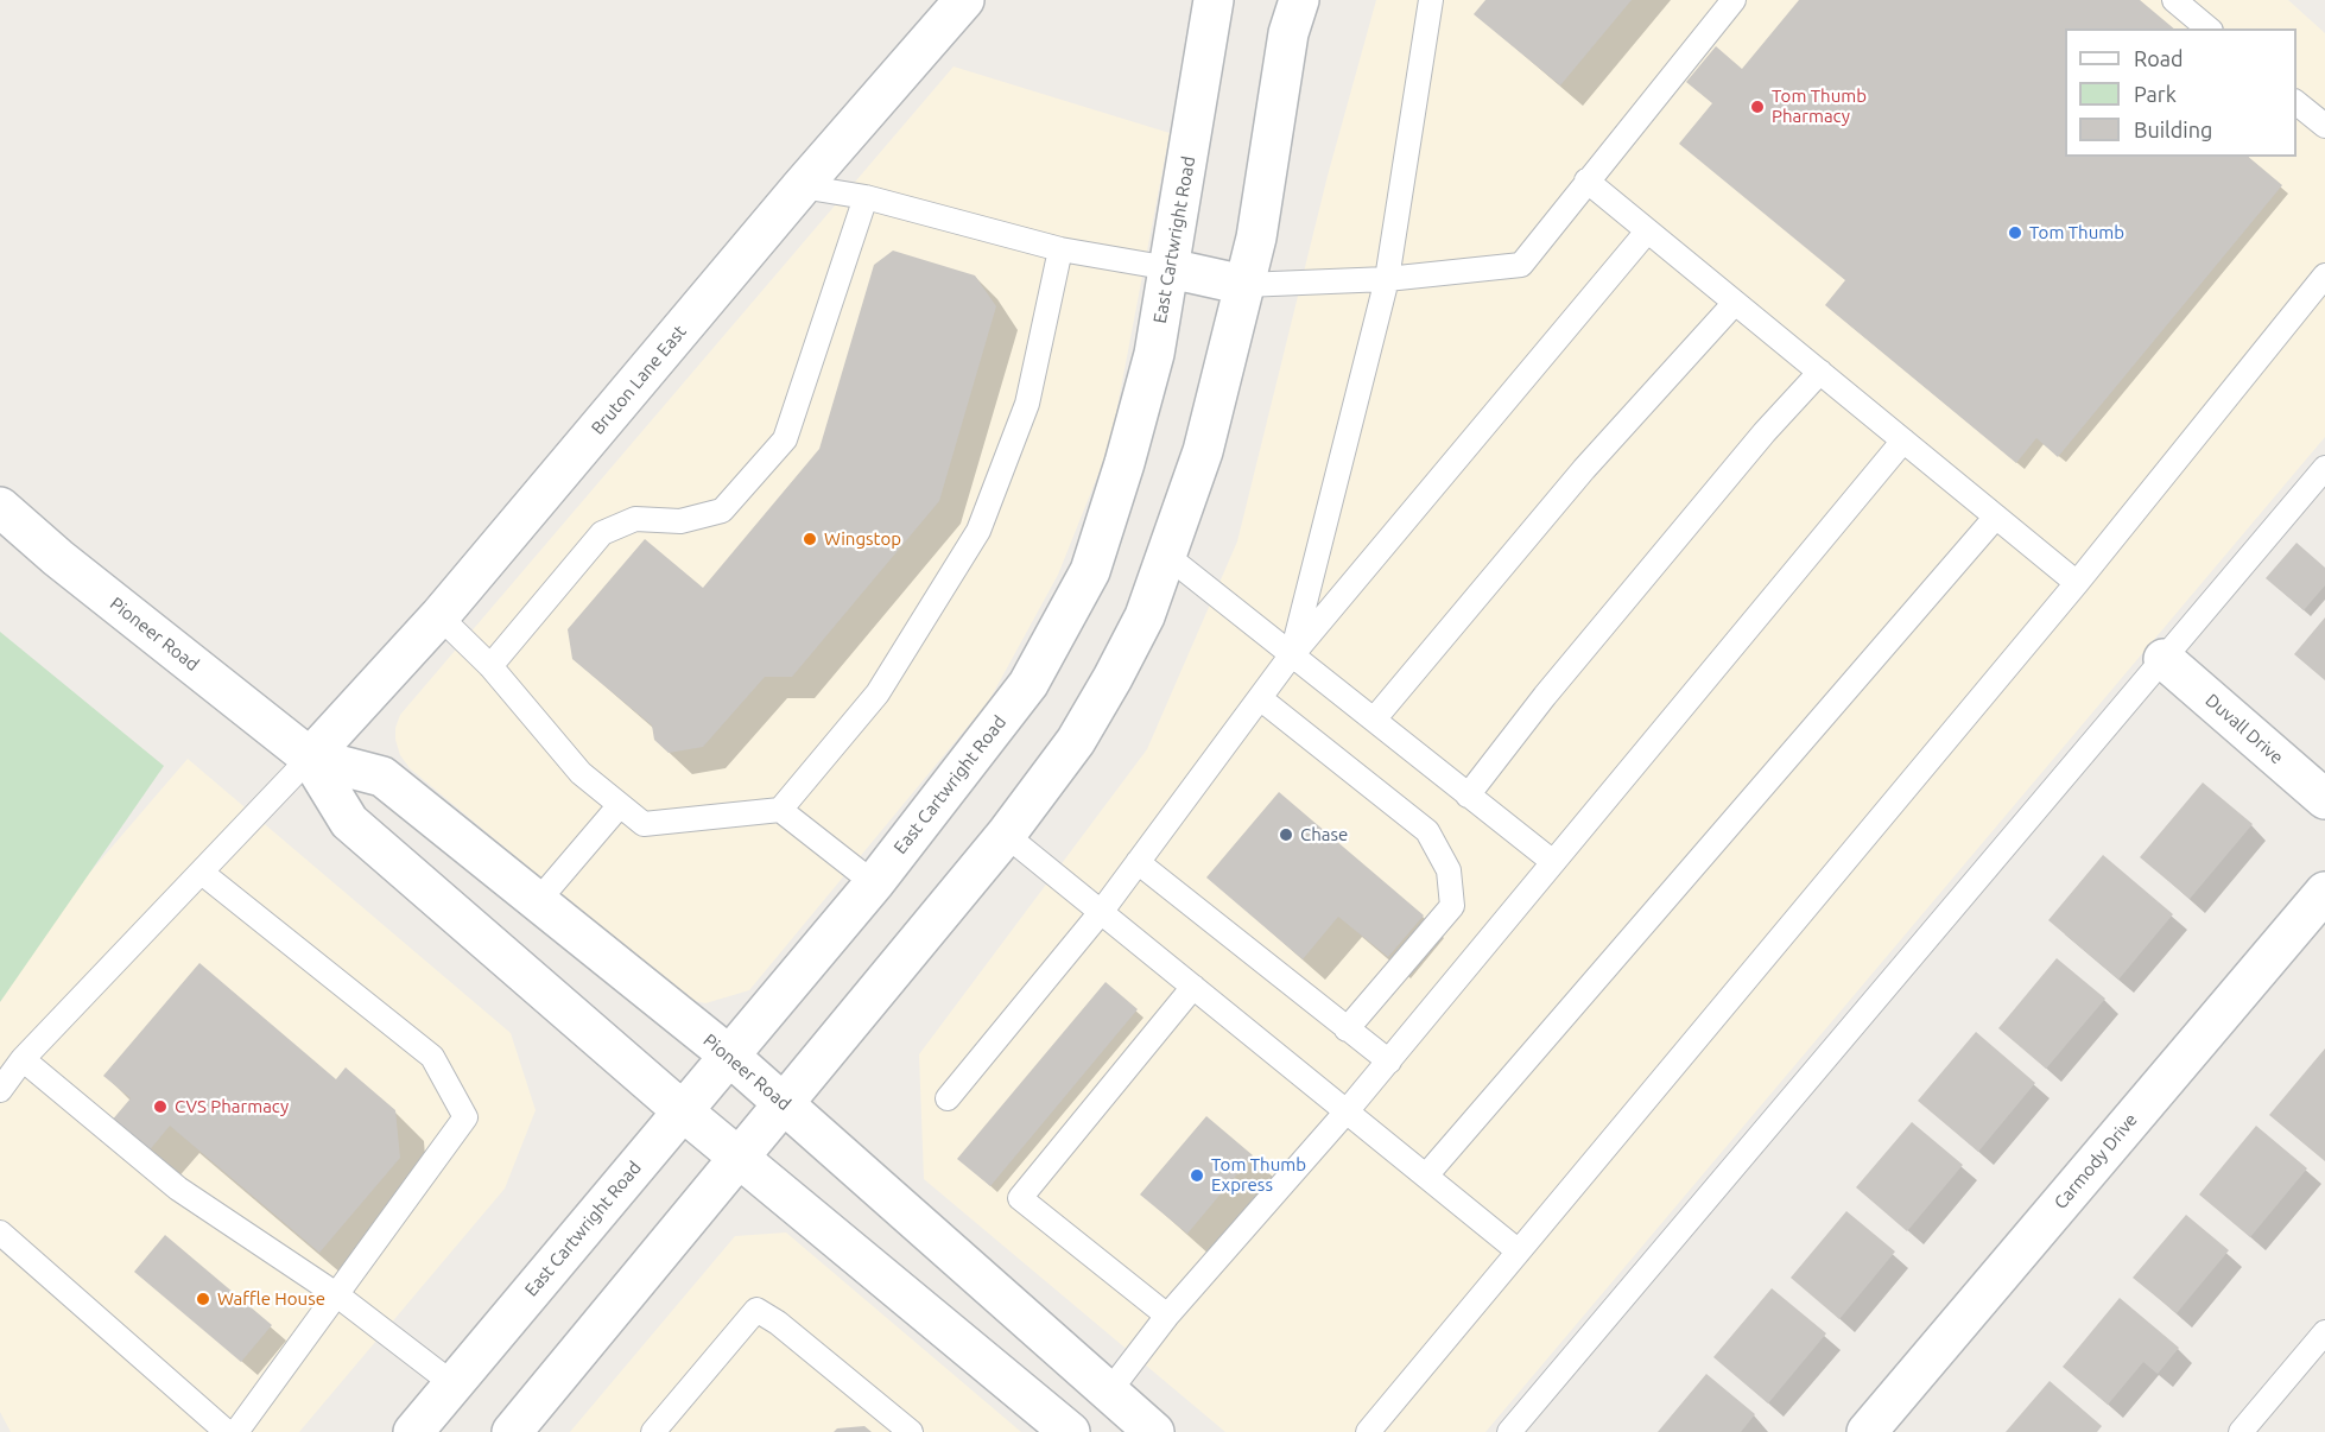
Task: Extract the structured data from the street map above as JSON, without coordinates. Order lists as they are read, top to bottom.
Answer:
{
  "streets": {
    "main road": [
      "East Cartwright Road",
      "Bruton Lane East",
      "Pioneer Road",
      "Duvall Drive",
      "Carmody Drive"
    ]
  },
  "crossings": [
    ["East Cartwright Road", "Pioneer Road"],
    ["Bruton Lane East", "Pioneer Road"]
  ],
  "places": [
    "Tom Thumb Pharmacy",
    "Tom Thumb",
    "Wingstop",
    "Chase",
    "CVS Pharmacy",
    "Tom Thumb Express",
    "Waffle House"
  ],
  "legend": ["Road", "Park", "Building"]
}
